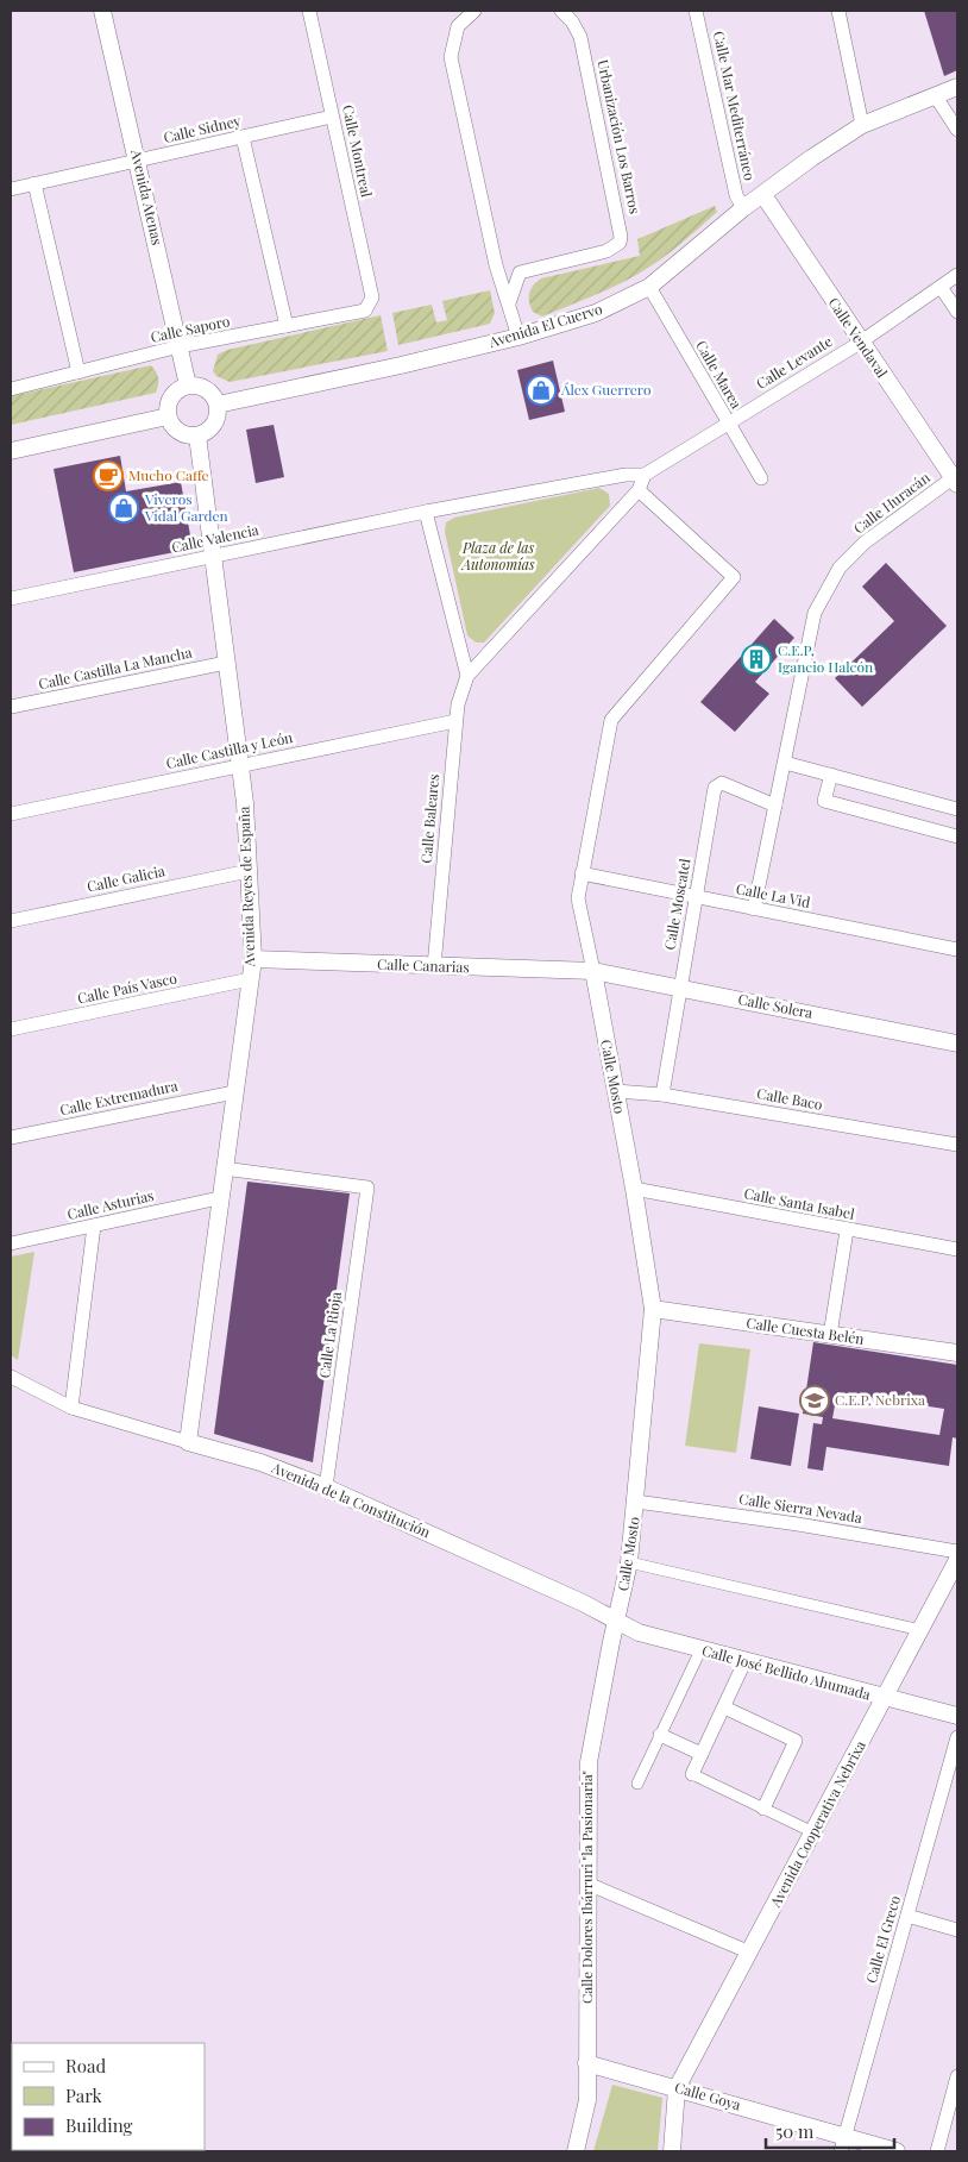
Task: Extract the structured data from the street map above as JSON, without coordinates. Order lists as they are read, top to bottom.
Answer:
{
  "streets": {
    "street": [
      "Calle Mar Mediterráneo",
      "Calle Sidney",
      "Urbanización Los Barros",
      "Calle Montreal",
      "Avenida Atenas",
      "Avenida El Cuervo",
      "Calle Saporo",
      "Calle Vendaval",
      "Calle Levante",
      "Calle Marea",
      "Calle Huracán",
      "Calle Valencia",
      "Calle Castilla La Mancha",
      "Calle Castilla y León",
      "Calle Baleares",
      "Calle Galicia",
      "Avenida Reyes de España",
      "Calle La Vid",
      "Calle Moscatel",
      "Calle Canarias",
      "Calle País Vasco",
      "Calle Solera",
      "Calle Mosto",
      "Calle Extremadura",
      "Calle Baco",
      "Calle Santa Isabel",
      "Calle Asturias",
      "Calle Cuesta Belén",
      "Calle La Rioja",
      "Avenida de la Constitución",
      "Calle Sierra Nevada",
      "Calle José Bellido Ahumada",
      "Avenida Cooperativa Nebrixa",
      "Calle Dolores Ibárruri \"la Pasionaria\"",
      "Calle El Greco",
      "Calle Goya"
    ]
  },
  "crossings": [
    ["Calle Mar Mediterráneo", "Avenida El Cuervo"],
    ["Calle Sidney", "Calle Montreal"],
    ["Calle Sidney", "Avenida Atenas"],
    ["Calle Montreal", "Calle Saporo"],
    ["Avenida Atenas", "Avenida El Cuervo"],
    ["Avenida Atenas", "Calle Saporo"],
    ["Avenida Atenas", "Avenida Reyes de España"],
    ["Avenida El Cuervo", "Calle Vendaval"],
    ["Avenida El Cuervo", "Calle Marea"],
    ["Avenida El Cuervo", "Avenida Reyes de España"],
    ["Calle Vendaval", "Calle Levante"],
    ["Calle Vendaval", "Calle Huracán"],
    ["Calle Levante", "Calle Marea"],
    ["Calle Huracán", "Calle La Vid"],
    ["Calle Huracán", "Calle Moscatel"],
    ["Calle Valencia", "Avenida Reyes de España"],
    ["Calle Castilla La Mancha", "Avenida Reyes de España"],
    ["Calle Castilla y León", "Calle Baleares"],
    ["Calle Castilla y León", "Avenida Reyes de España"],
    ["Calle Baleares", "Calle Canarias"],
    ["Calle Galicia", "Avenida Reyes de España"],
    ["Avenida Reyes de España", "Calle Canarias"],
    ["Avenida Reyes de España", "Calle País Vasco"],
    ["Avenida Reyes de España", "Calle Extremadura"],
    ["Avenida Reyes de España", "Calle Asturias"],
    ["Avenida Reyes de España", "Calle La Rioja"],
    ["Avenida Reyes de España", "Avenida de la Constitución"],
    ["Calle La Vid", "Calle Moscatel"],
    ["Calle La Vid", "Calle Mosto"],
    ["Calle Moscatel", "Calle Solera"],
    ["Calle Moscatel", "Calle Baco"],
    ["Calle Canarias", "Calle Solera"],
    ["Calle Canarias", "Calle Mosto"],
    ["Calle Solera", "Calle Mosto"],
    ["Calle Mosto", "Calle Baco"],
    ["Calle Mosto", "Calle Santa Isabel"],
    ["Calle Mosto", "Calle Cuesta Belén"],
    ["Calle Mosto", "Avenida de la Constitución"],
    ["Calle Mosto", "Calle Sierra Nevada"],
    ["Calle Mosto", "Calle José Bellido Ahumada"],
    ["Calle Mosto", "Calle Dolores Ibárruri \"la Pasionaria\""],
    ["Calle La Rioja", "Avenida de la Constitución"],
    ["Avenida de la Constitución", "Calle José Bellido Ahumada"],
    ["Avenida de la Constitución", "Calle Dolores Ibárruri \"la Pasionaria\""],
    ["Calle José Bellido Ahumada", "Avenida Cooperativa Nebrixa"],
    ["Calle José Bellido Ahumada", "Calle Dolores Ibárruri \"la Pasionaria\""],
    ["Avenida Cooperativa Nebrixa", "Calle Goya"],
    ["Calle Dolores Ibárruri \"la Pasionaria\"", "Calle Goya"],
    ["Calle El Greco", "Calle Goya"]
  ],
  "parks": ["Plaza de las Autonomías"],
  "places": {
    "shop": ["Álex Guerrero", "Viveros Vidal Garden"],
    "cafe": ["Mucho Caffe"],
    "building": ["C.E.P. Igancio Halcón"],
    "school or university": ["C.E.P. Nebrixa"]
  },
  "legend": ["Road", "Park", "Building"],
  "scale_bar": "50 m"
}
